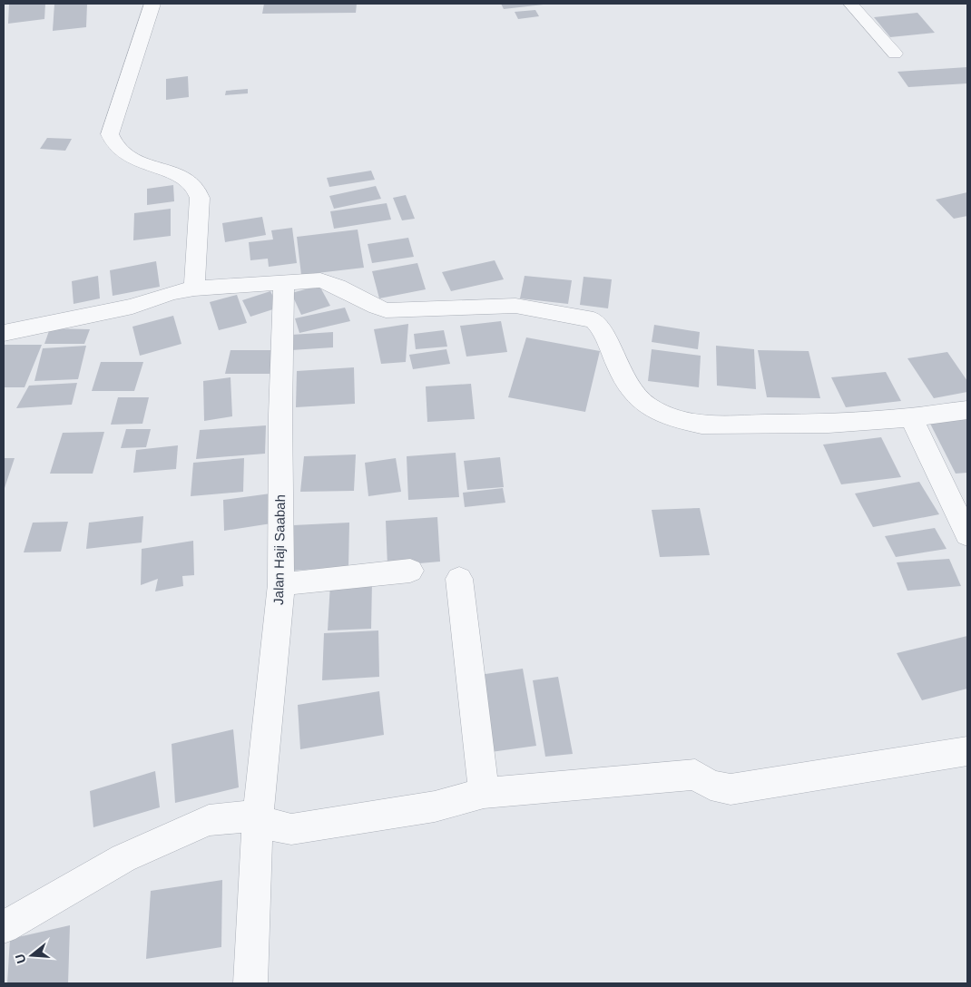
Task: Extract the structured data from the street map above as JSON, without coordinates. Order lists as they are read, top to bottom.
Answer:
{
  "streets": {
    "street": ["Jalan Haji Saabah"]
  },
  "north": "left"
}
